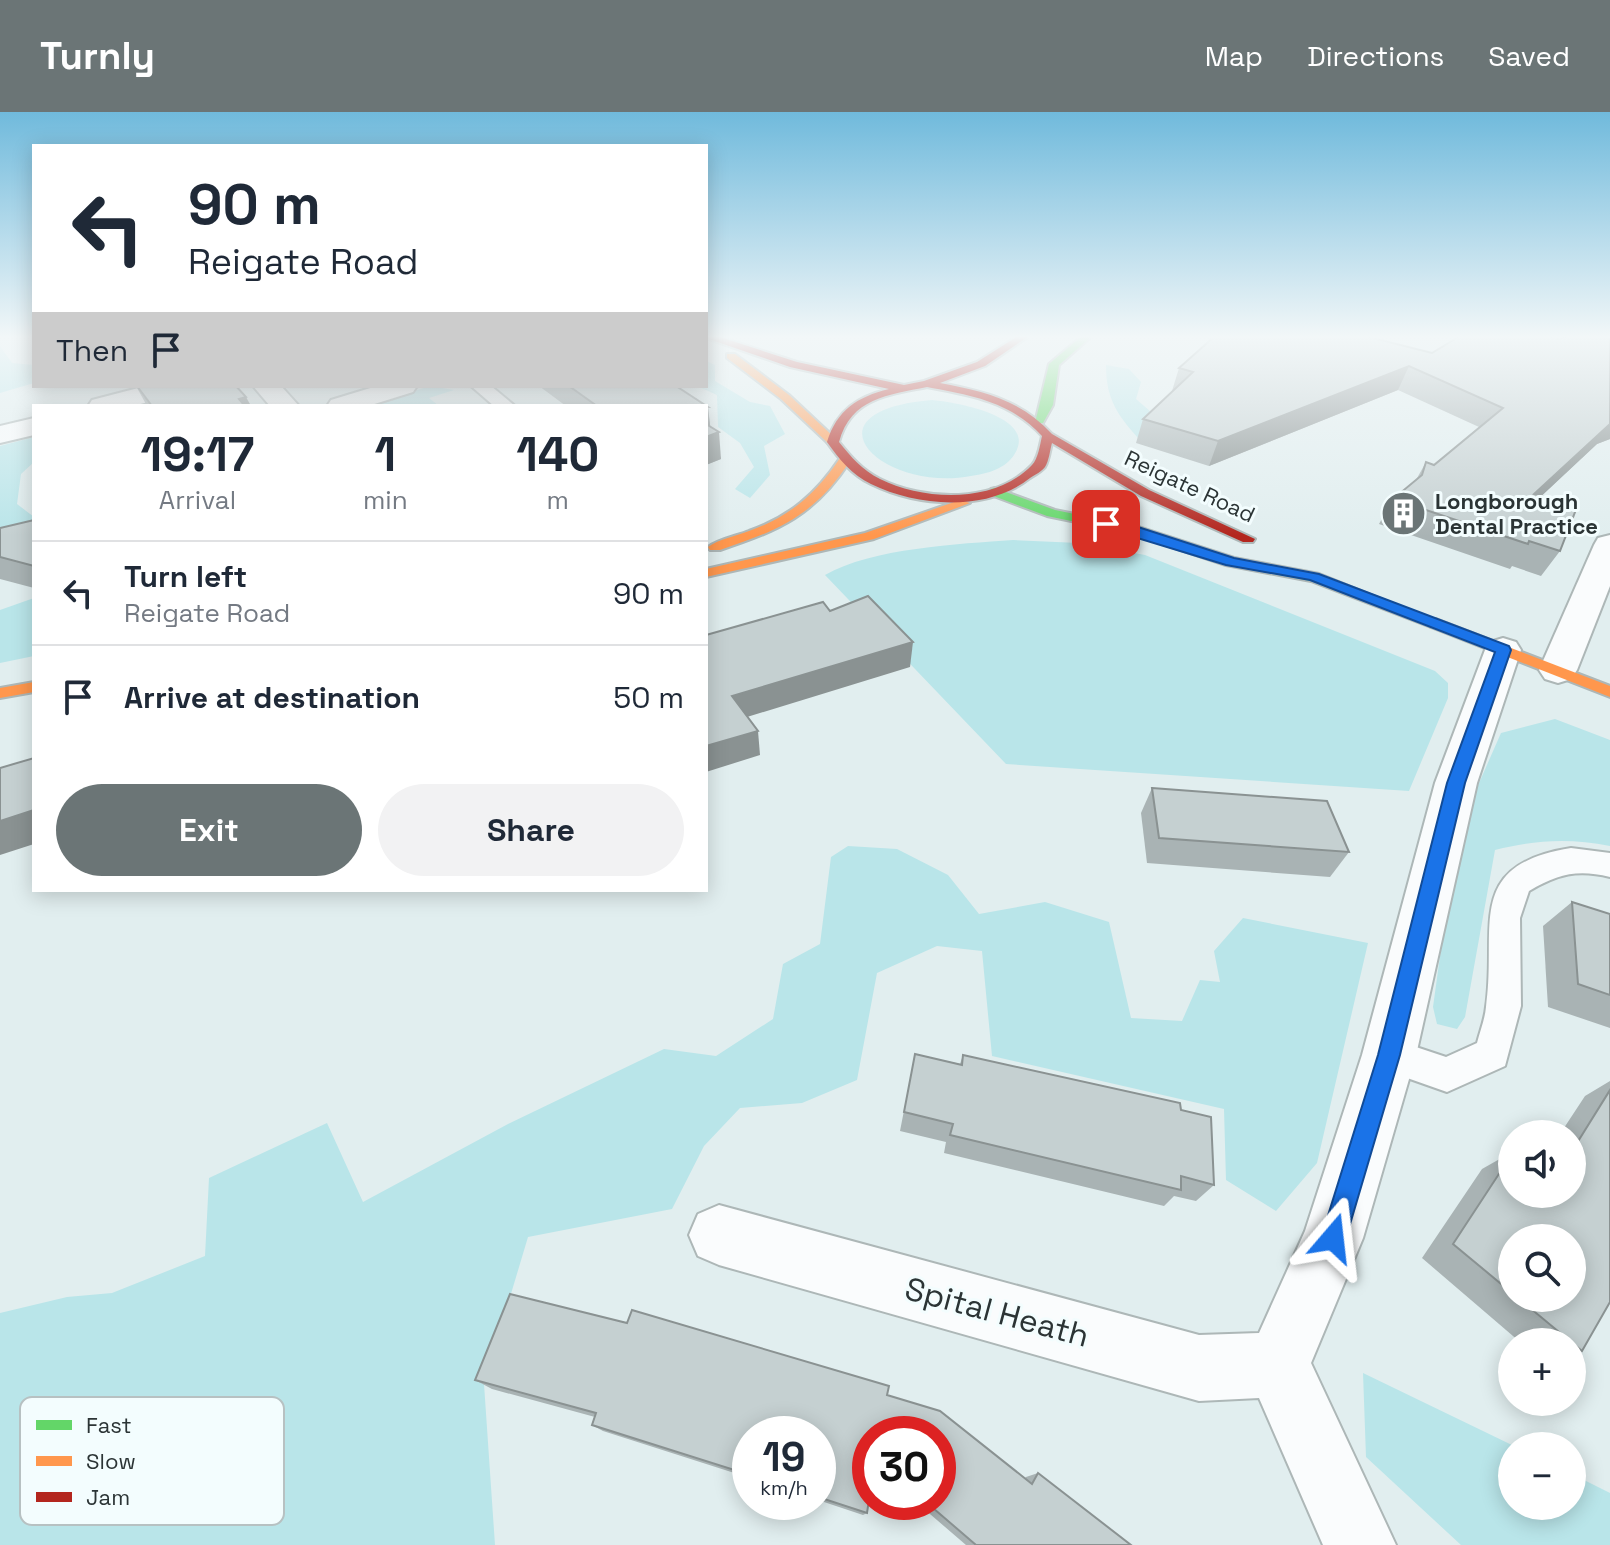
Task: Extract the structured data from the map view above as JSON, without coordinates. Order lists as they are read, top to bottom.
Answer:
{
  "streets": {
    "main road": ["Reigate Road"],
    "street": ["Spital Heath"]
  },
  "places": {
    "building": ["Longborough Dental Practice"]
  },
  "legend": ["Fast", "Slow", "Jam"],
  "page": {
    "header": "Turnly",
    "nav": ["Map", "Directions", "Saved"],
    "turn": ["90 m", "Reigate Road"],
    "then": "Then",
    "eta": [
      "19:17",
      "Arrival",
      "1",
      "min",
      "140",
      "m"
    ],
    "list": [
      {
        "name": "Turn left",
        "note": "Reigate Road",
        "value": "90 m"
      },
      {
        "name": "Arrive at destination",
        "value": "50 m"
      }
    ],
    "buttons": ["Exit", "Share"],
    "map_buttons": ["+", "−"],
    "speed": "19 km/h",
    "limit": "30"
  }
}
